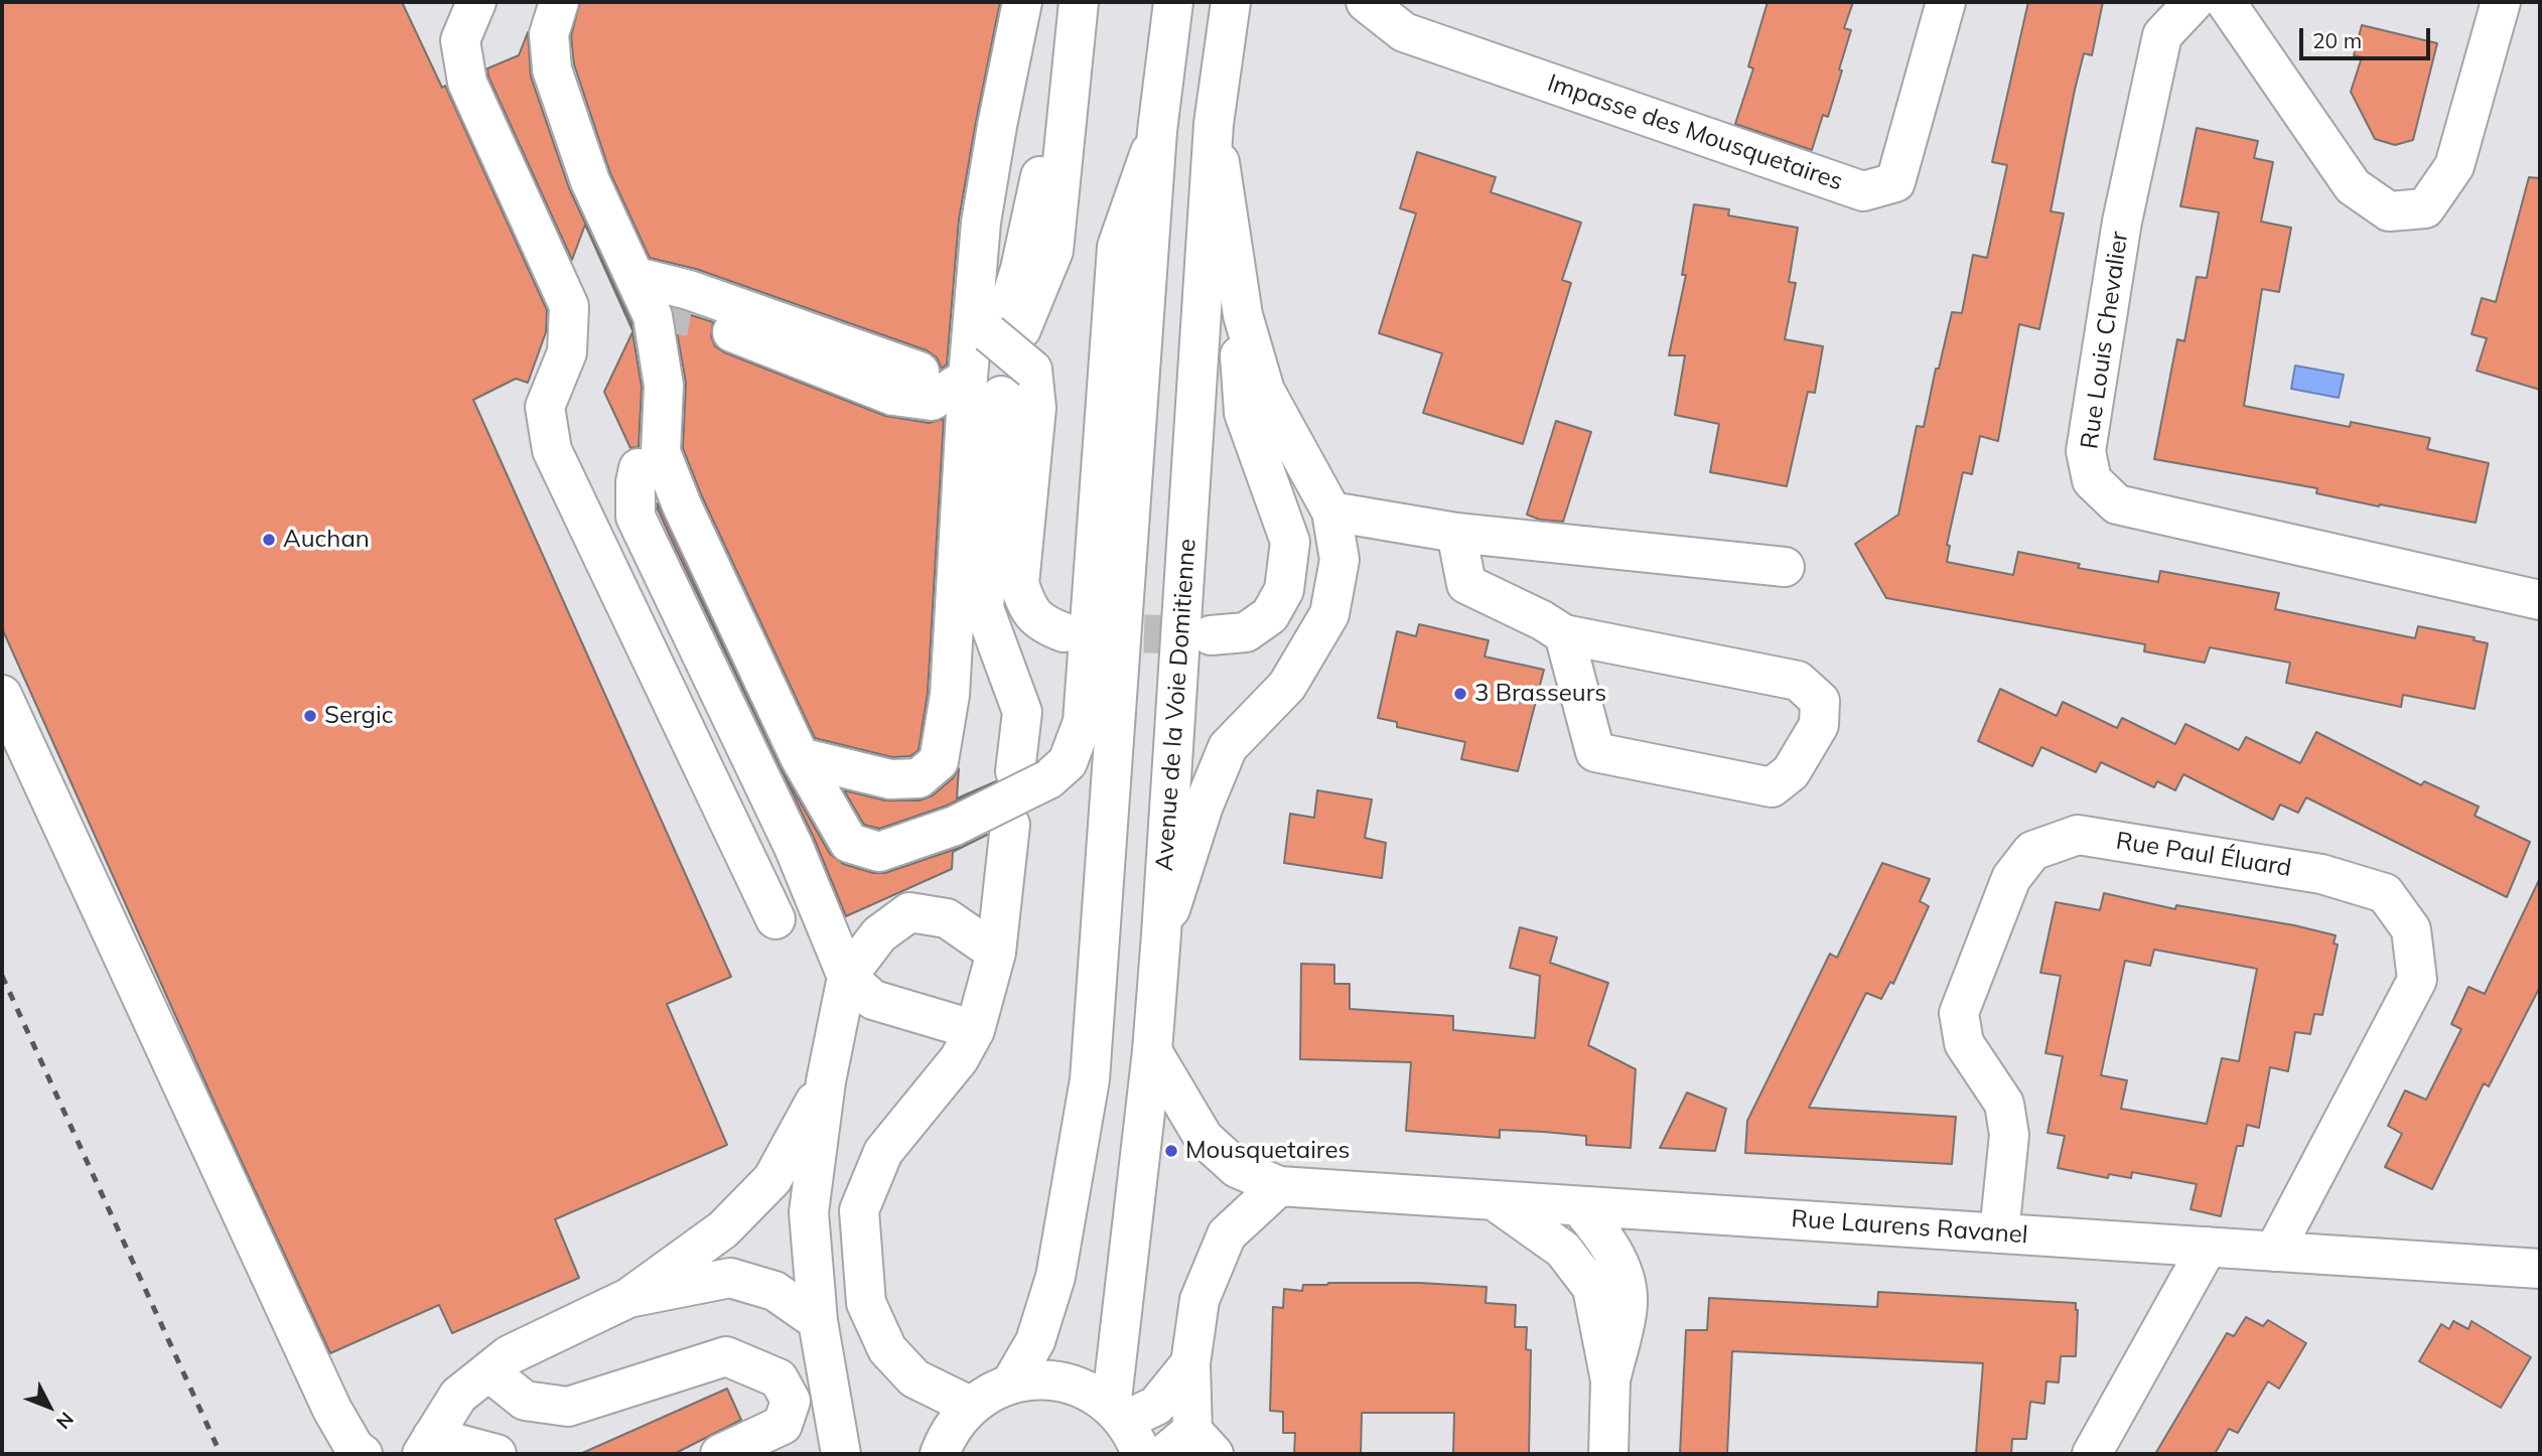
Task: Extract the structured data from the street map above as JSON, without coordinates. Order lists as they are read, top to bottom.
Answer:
{
  "streets": {
    "street": [
      "Impasse des Mousquetaires",
      "Rue Louis Chevalier",
      "Avenue de la Voie Domitienne",
      "Rue Paul Éluard",
      "Rue Laurens Ravanel"
    ]
  },
  "crossings": [
    ["Avenue de la Voie Domitienne", "Rue Laurens Ravanel"],
    ["Rue Paul Éluard", "Rue Laurens Ravanel"]
  ],
  "places": [
    "Auchan",
    "3 Brasseurs",
    "Sergic",
    "Mousquetaires"
  ],
  "scale_bar": "20 m",
  "north": "bottom right"
}
